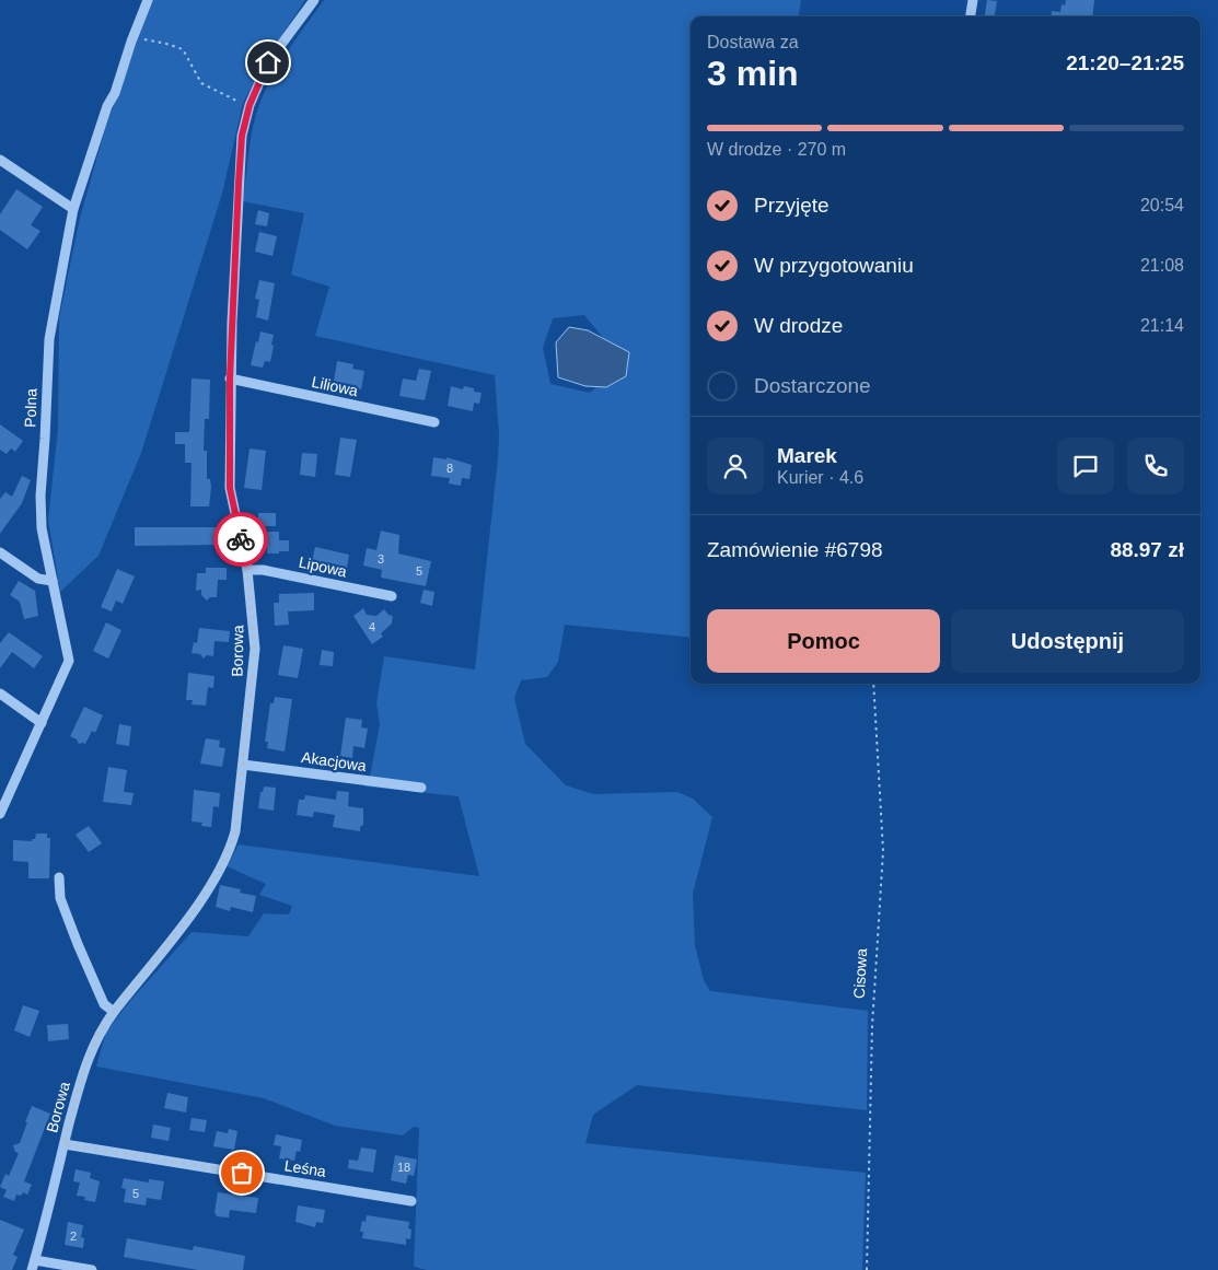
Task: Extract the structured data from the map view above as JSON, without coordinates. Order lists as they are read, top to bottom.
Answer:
{
  "streets": {
    "street": [
      "Liliowa",
      "Polna",
      "Lipowa",
      "Borowa",
      "Akacjowa",
      "Leśna"
    ],
    "path": ["Cisowa"]
  },
  "crossings": [
    ["Liliowa", "Borowa"],
    ["Lipowa", "Borowa"],
    ["Borowa", "Akacjowa"],
    ["Borowa", "Leśna"]
  ],
  "house_numbers": [
    "8",
    "3",
    "5",
    "4",
    "18",
    "5",
    "2"
  ],
  "page": {
    "heading": ["3 min", "Dostawa za", "21:20–21:25"],
    "panel": [
      "Marek",
      "Kurier · 4.6",
      "Zamówienie #6798",
      "88.97 zł"
    ],
    "bar": "W drodze · 270 m",
    "list": [
      ["Przyjęte", "20:54"],
      ["W przygotowaniu", "21:08"],
      ["W drodze", "21:14"],
      "Dostarczone"
    ],
    "buttons": ["Pomoc", "Udostępnij"]
  }
}
